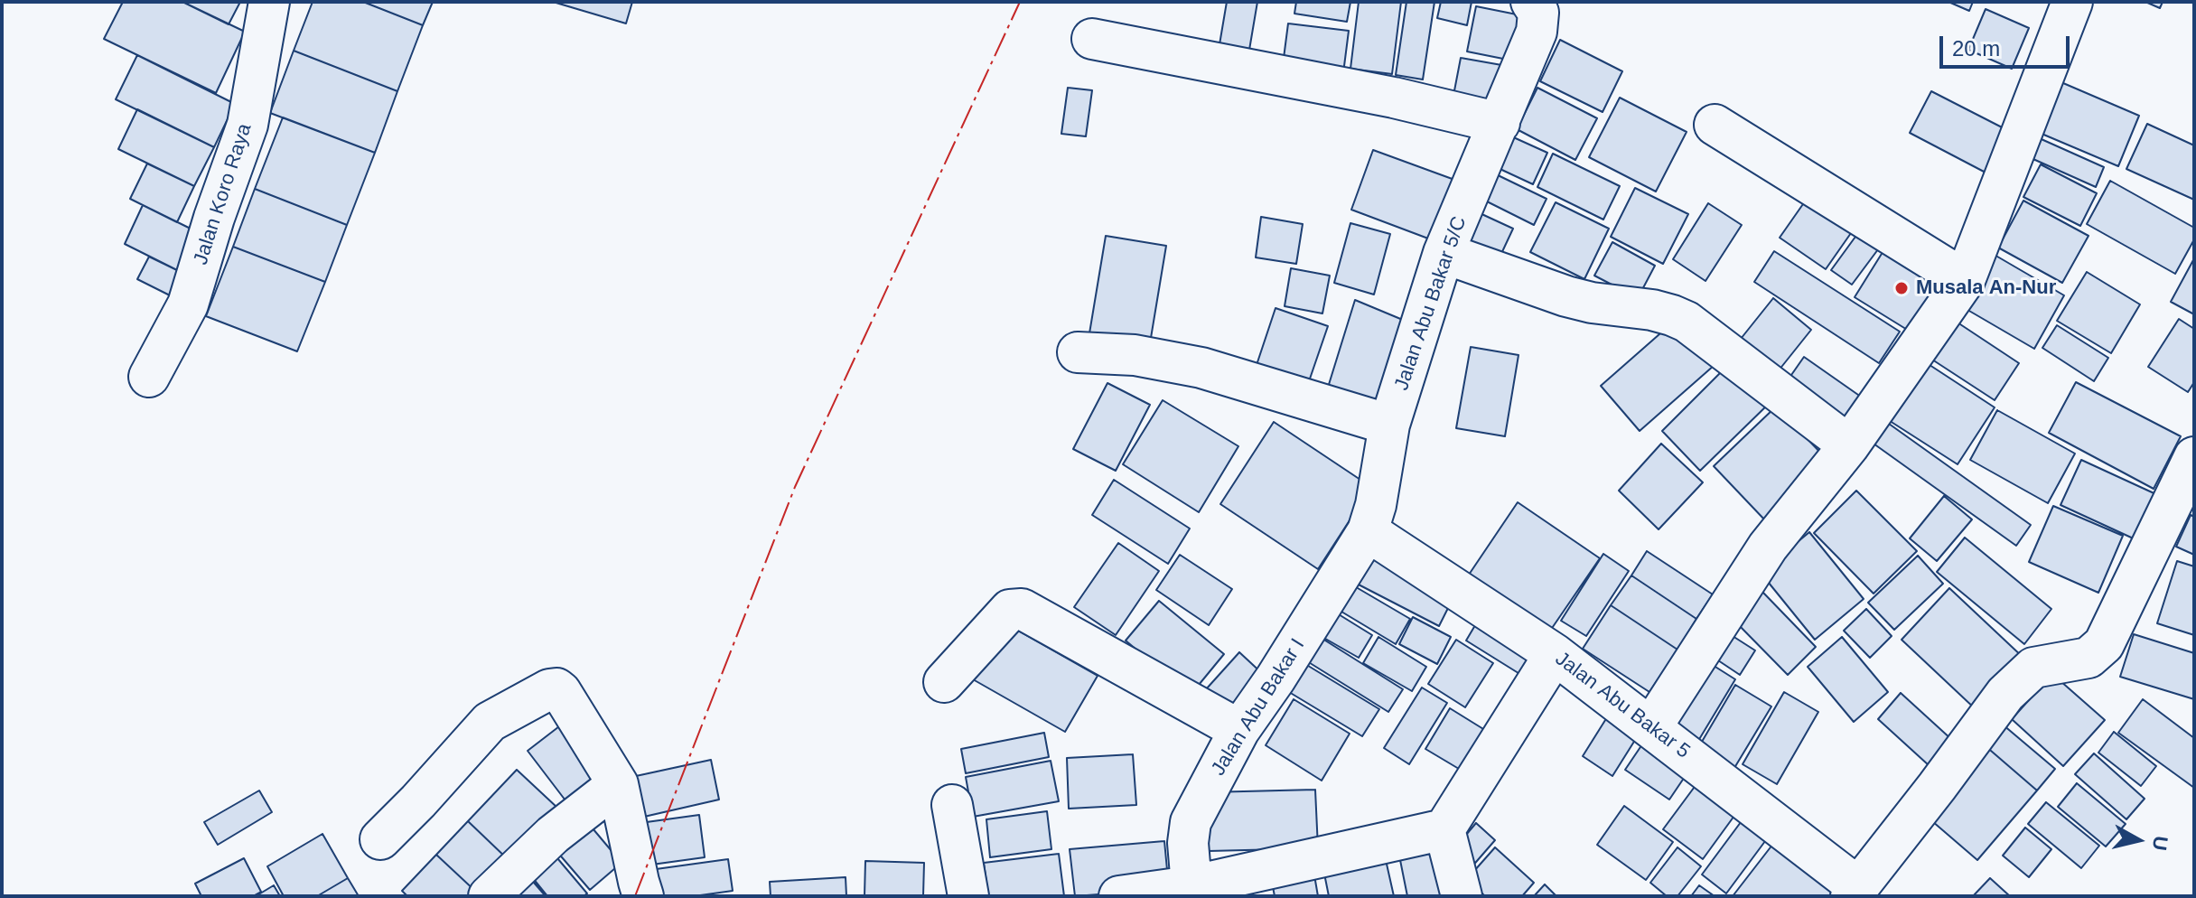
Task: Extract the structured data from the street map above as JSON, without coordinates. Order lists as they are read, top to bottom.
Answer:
{
  "streets": {
    "street": [
      "Jalan Koro Raya",
      "Jalan Abu Bakar 5/C",
      "Jalan Abu Bakar 5",
      "Jalan Abu Bakar I"
    ]
  },
  "crossings": [
    ["Jalan Abu Bakar 5/C", "Jalan Abu Bakar 5"],
    ["Jalan Abu Bakar 5/C", "Jalan Abu Bakar I"],
    ["Jalan Abu Bakar 5", "Jalan Abu Bakar I"]
  ],
  "places": ["Musala An-Nur"],
  "scale_bar": "20 m",
  "north": "right"
}
